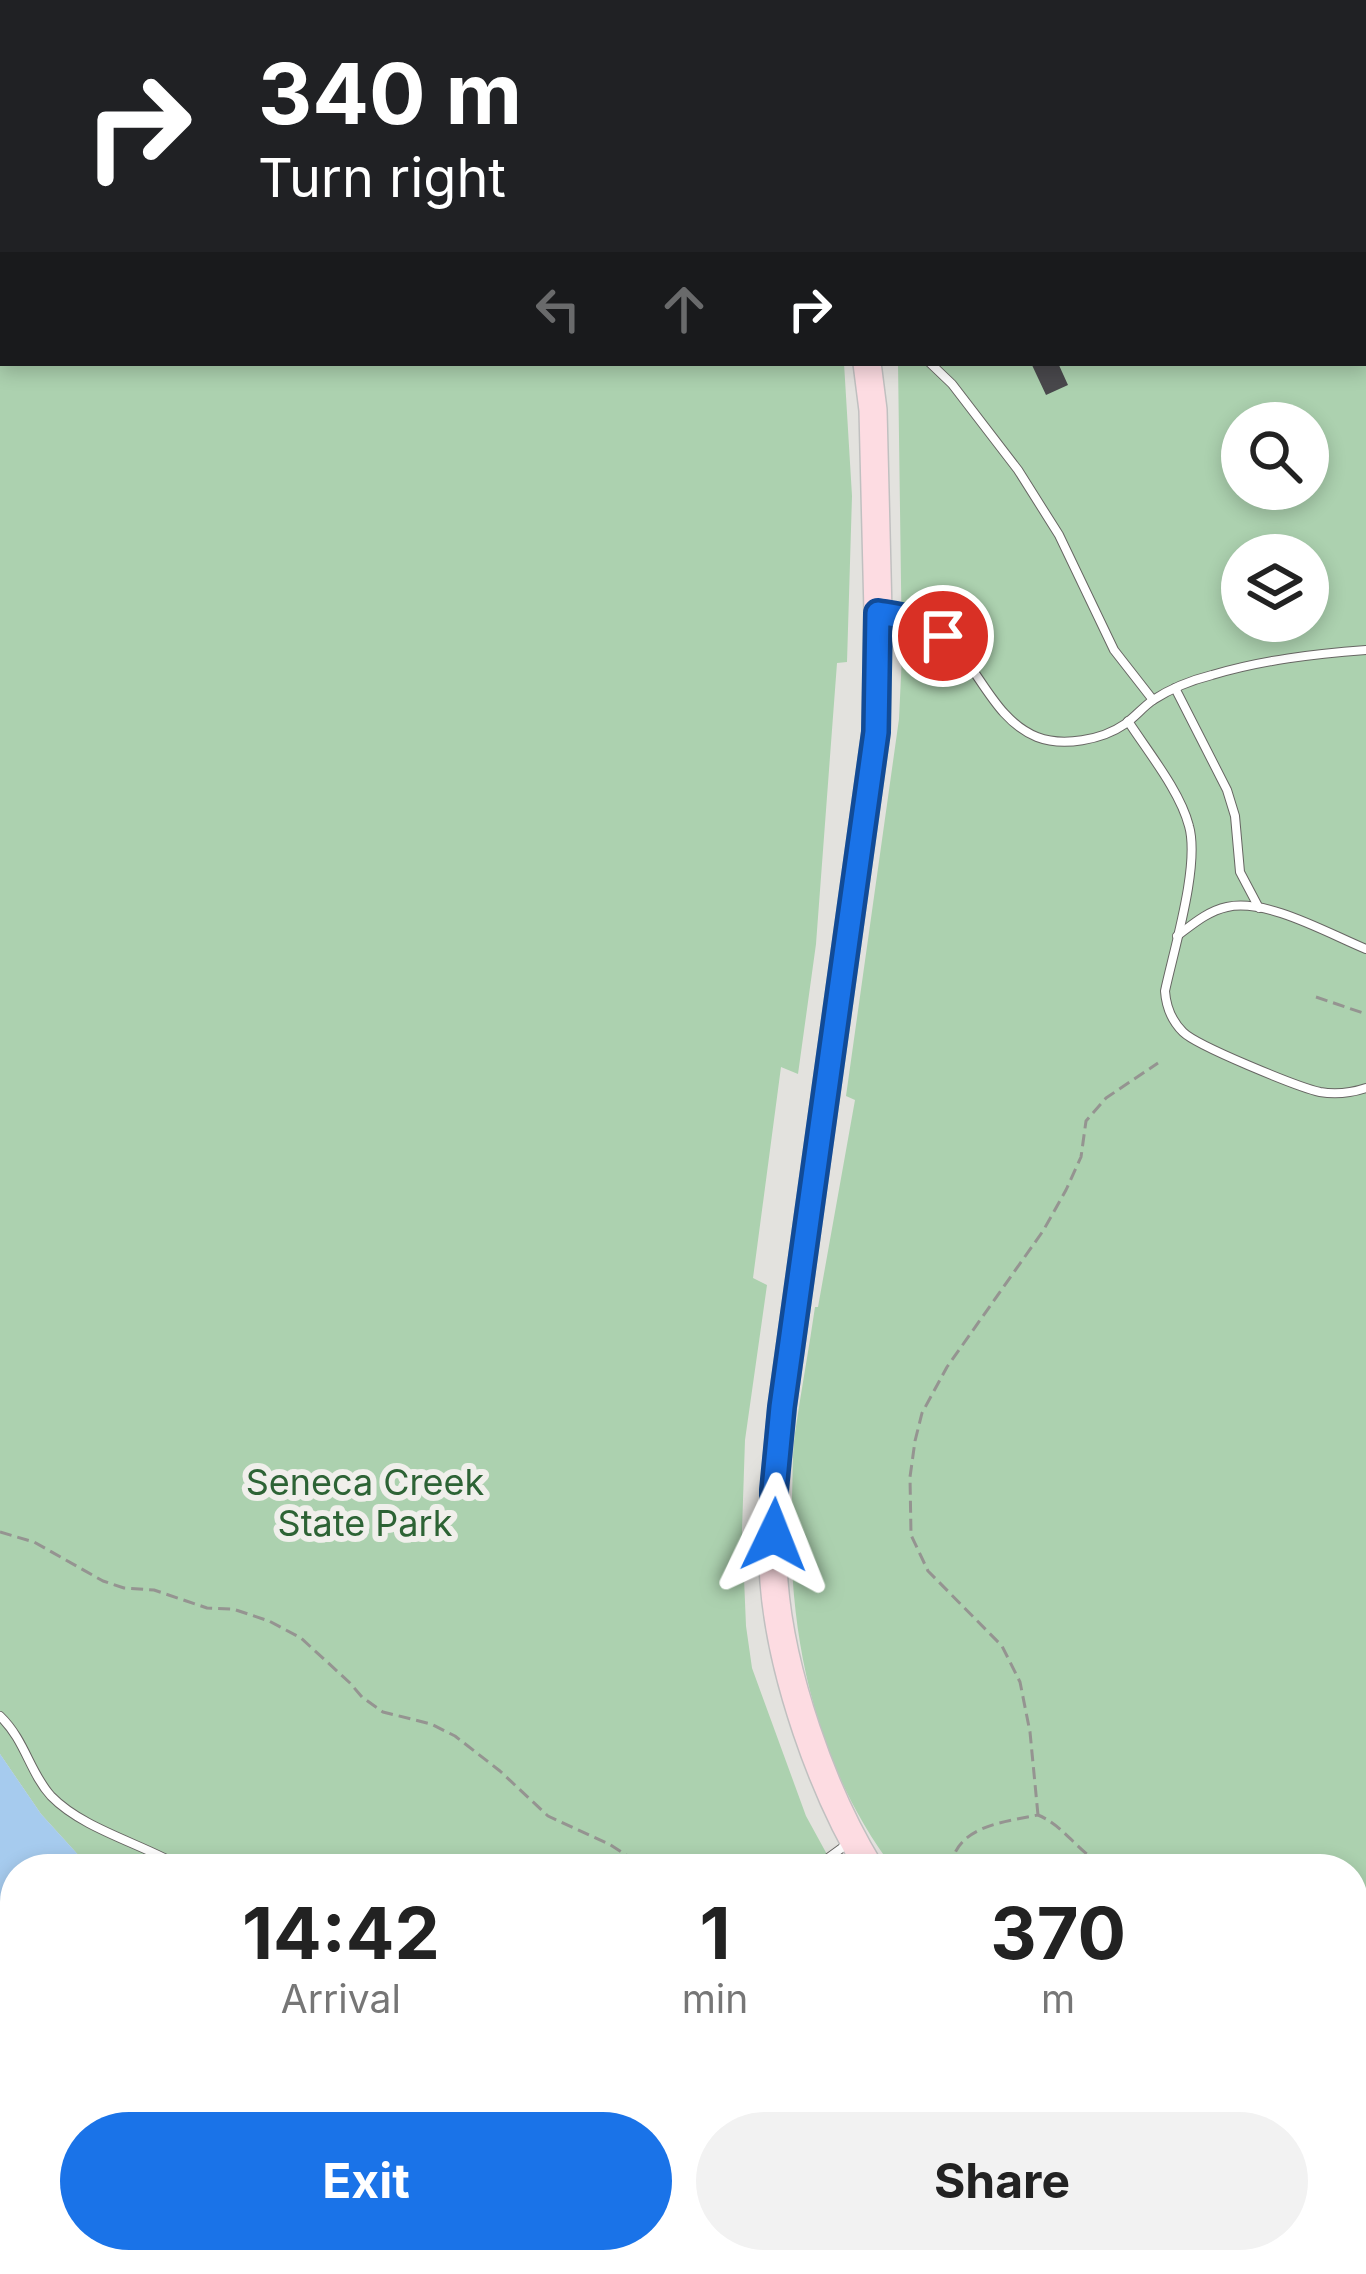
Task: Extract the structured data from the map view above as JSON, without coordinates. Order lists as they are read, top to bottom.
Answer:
{
  "parks": ["Seneca Creek State Park"],
  "page": {
    "turn": ["340 m", "Turn right"],
    "eta": [
      "14:42",
      "Arrival",
      "1",
      "min",
      "370",
      "m"
    ],
    "buttons": ["Exit", "Share"]
  }
}
